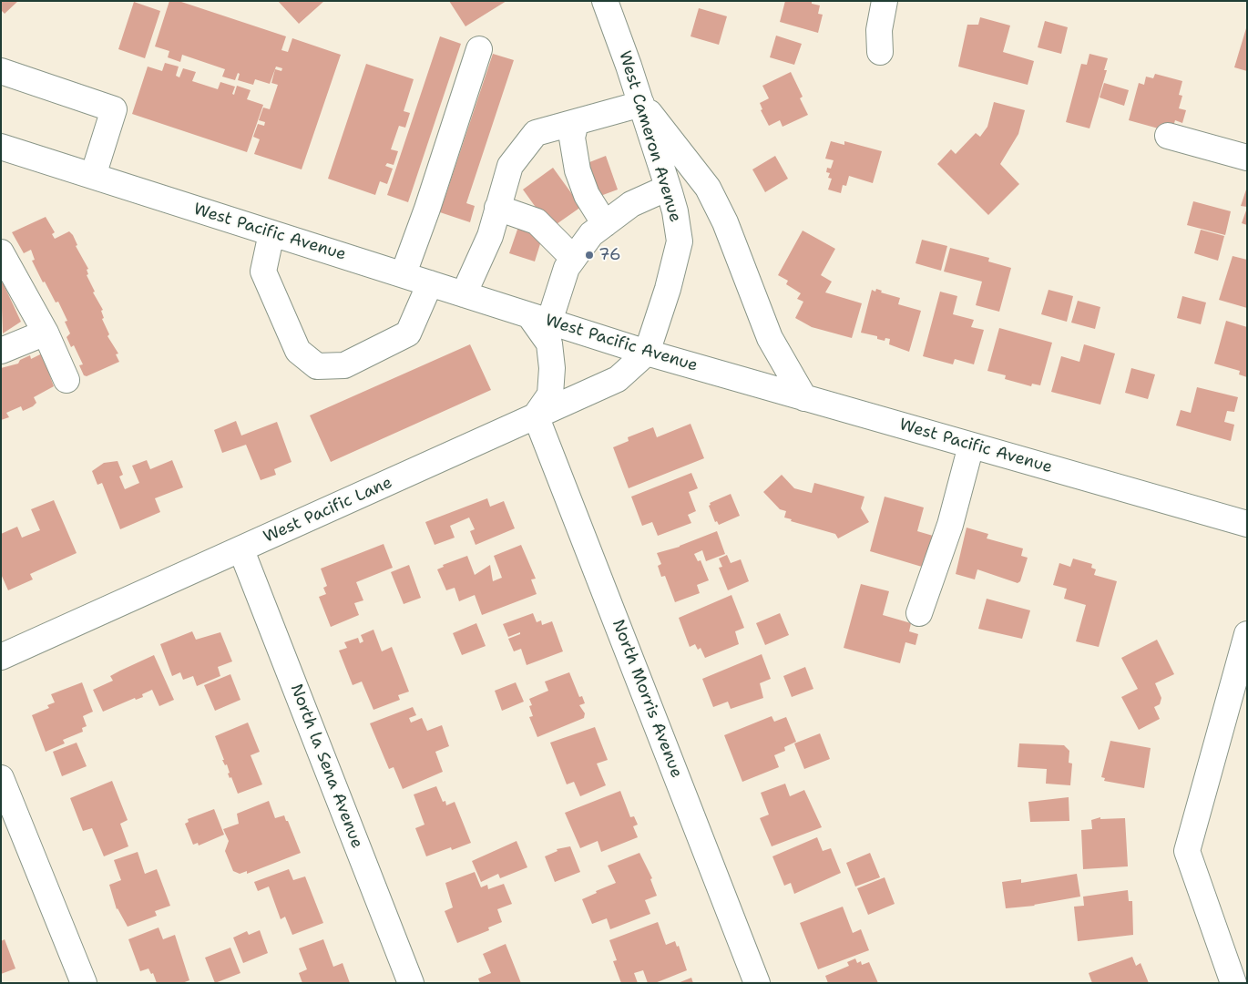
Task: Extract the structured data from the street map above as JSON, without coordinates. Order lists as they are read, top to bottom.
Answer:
{
  "streets": {
    "street": [
      "West Cameron Avenue",
      "West Pacific Avenue",
      "West Pacific Lane",
      "North Morris Avenue",
      "North la Sena Avenue"
    ]
  },
  "crossings": [
    ["West Cameron Avenue", "West Pacific Avenue"],
    ["West Cameron Avenue", "West Pacific Lane"],
    ["West Pacific Avenue", "West Pacific Lane"],
    ["West Pacific Lane", "North Morris Avenue"],
    ["West Pacific Lane", "North la Sena Avenue"]
  ],
  "places": ["76"]
}
